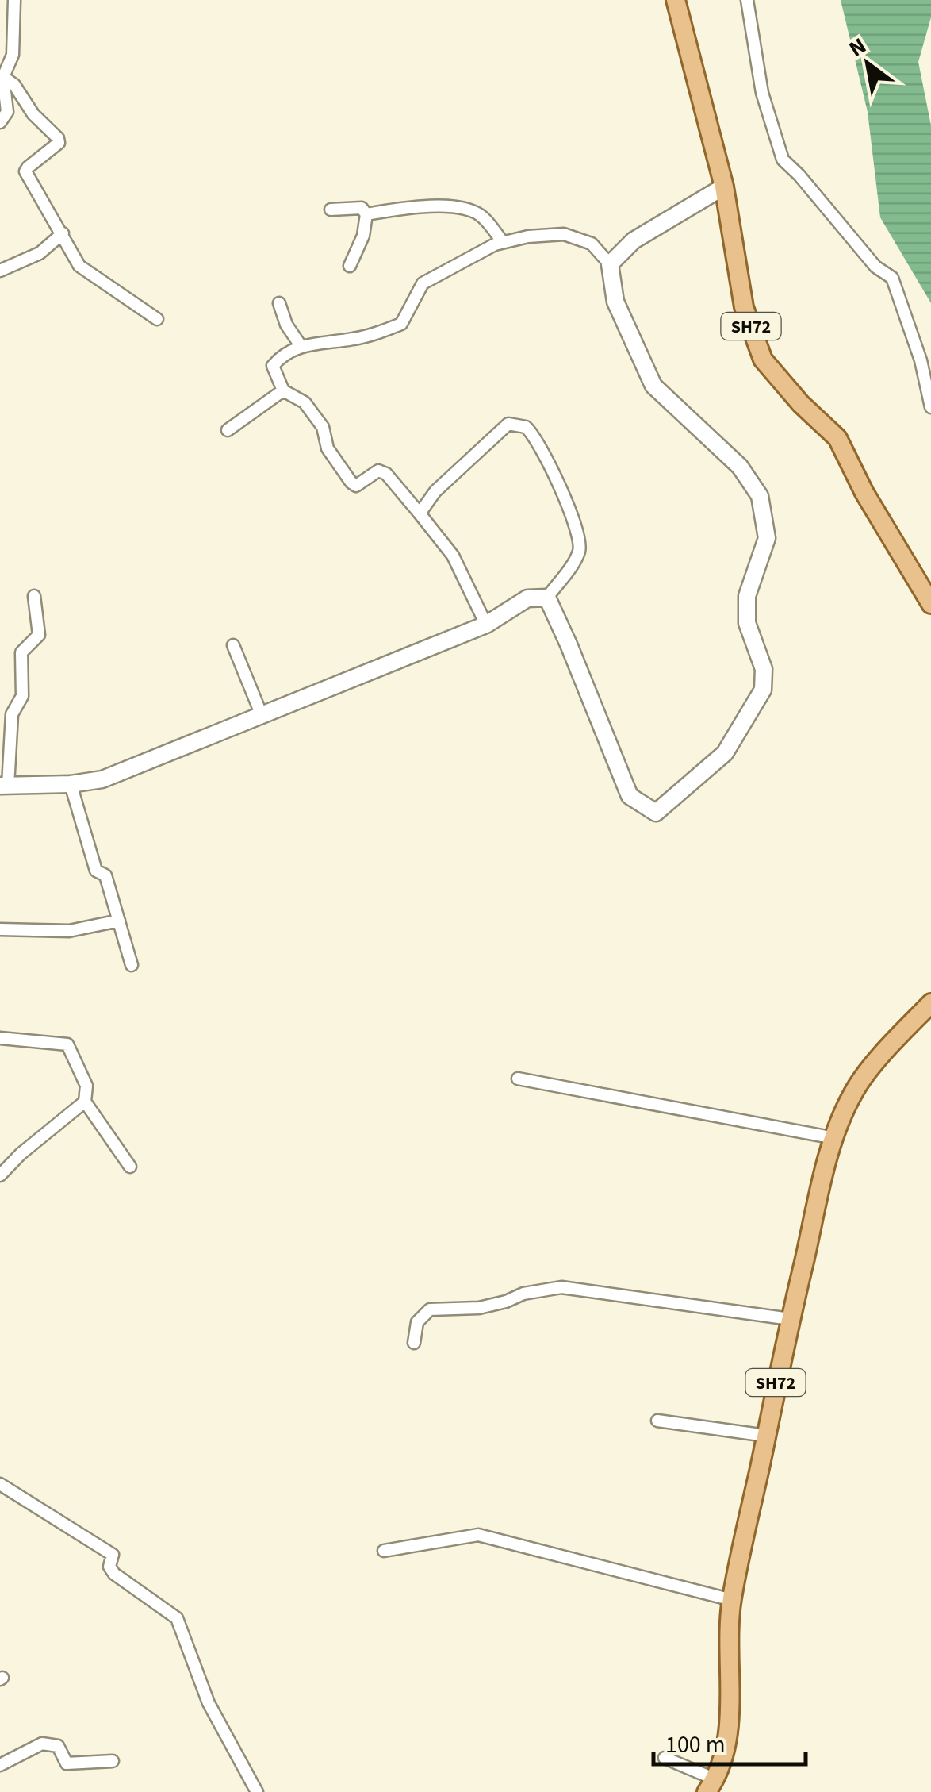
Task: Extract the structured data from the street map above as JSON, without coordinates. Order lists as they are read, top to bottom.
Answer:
{
  "streets": {
    "main road": ["SH72"]
  },
  "scale_bar": "100 m",
  "north": "top left"
}
